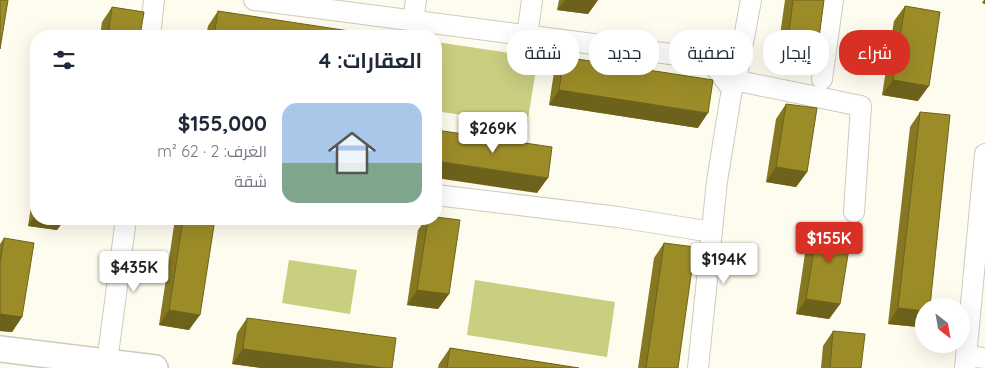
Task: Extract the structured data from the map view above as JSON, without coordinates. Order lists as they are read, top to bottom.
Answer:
{
  "north": "bottom right",
  "page": {
    "chip": [
      "شراء",
      "إيجار",
      "تصفية",
      "جديد",
      "شقة"
    ],
    "heading": "العقارات: 4",
    "list": [
      {
        "name": "$155,000",
        "note": "الغرف: 2 · 62 m² · شقة"
      }
    ],
    "price": [
      "$269K",
      "$155K",
      "$194K",
      "$435K"
    ]
  }
}
